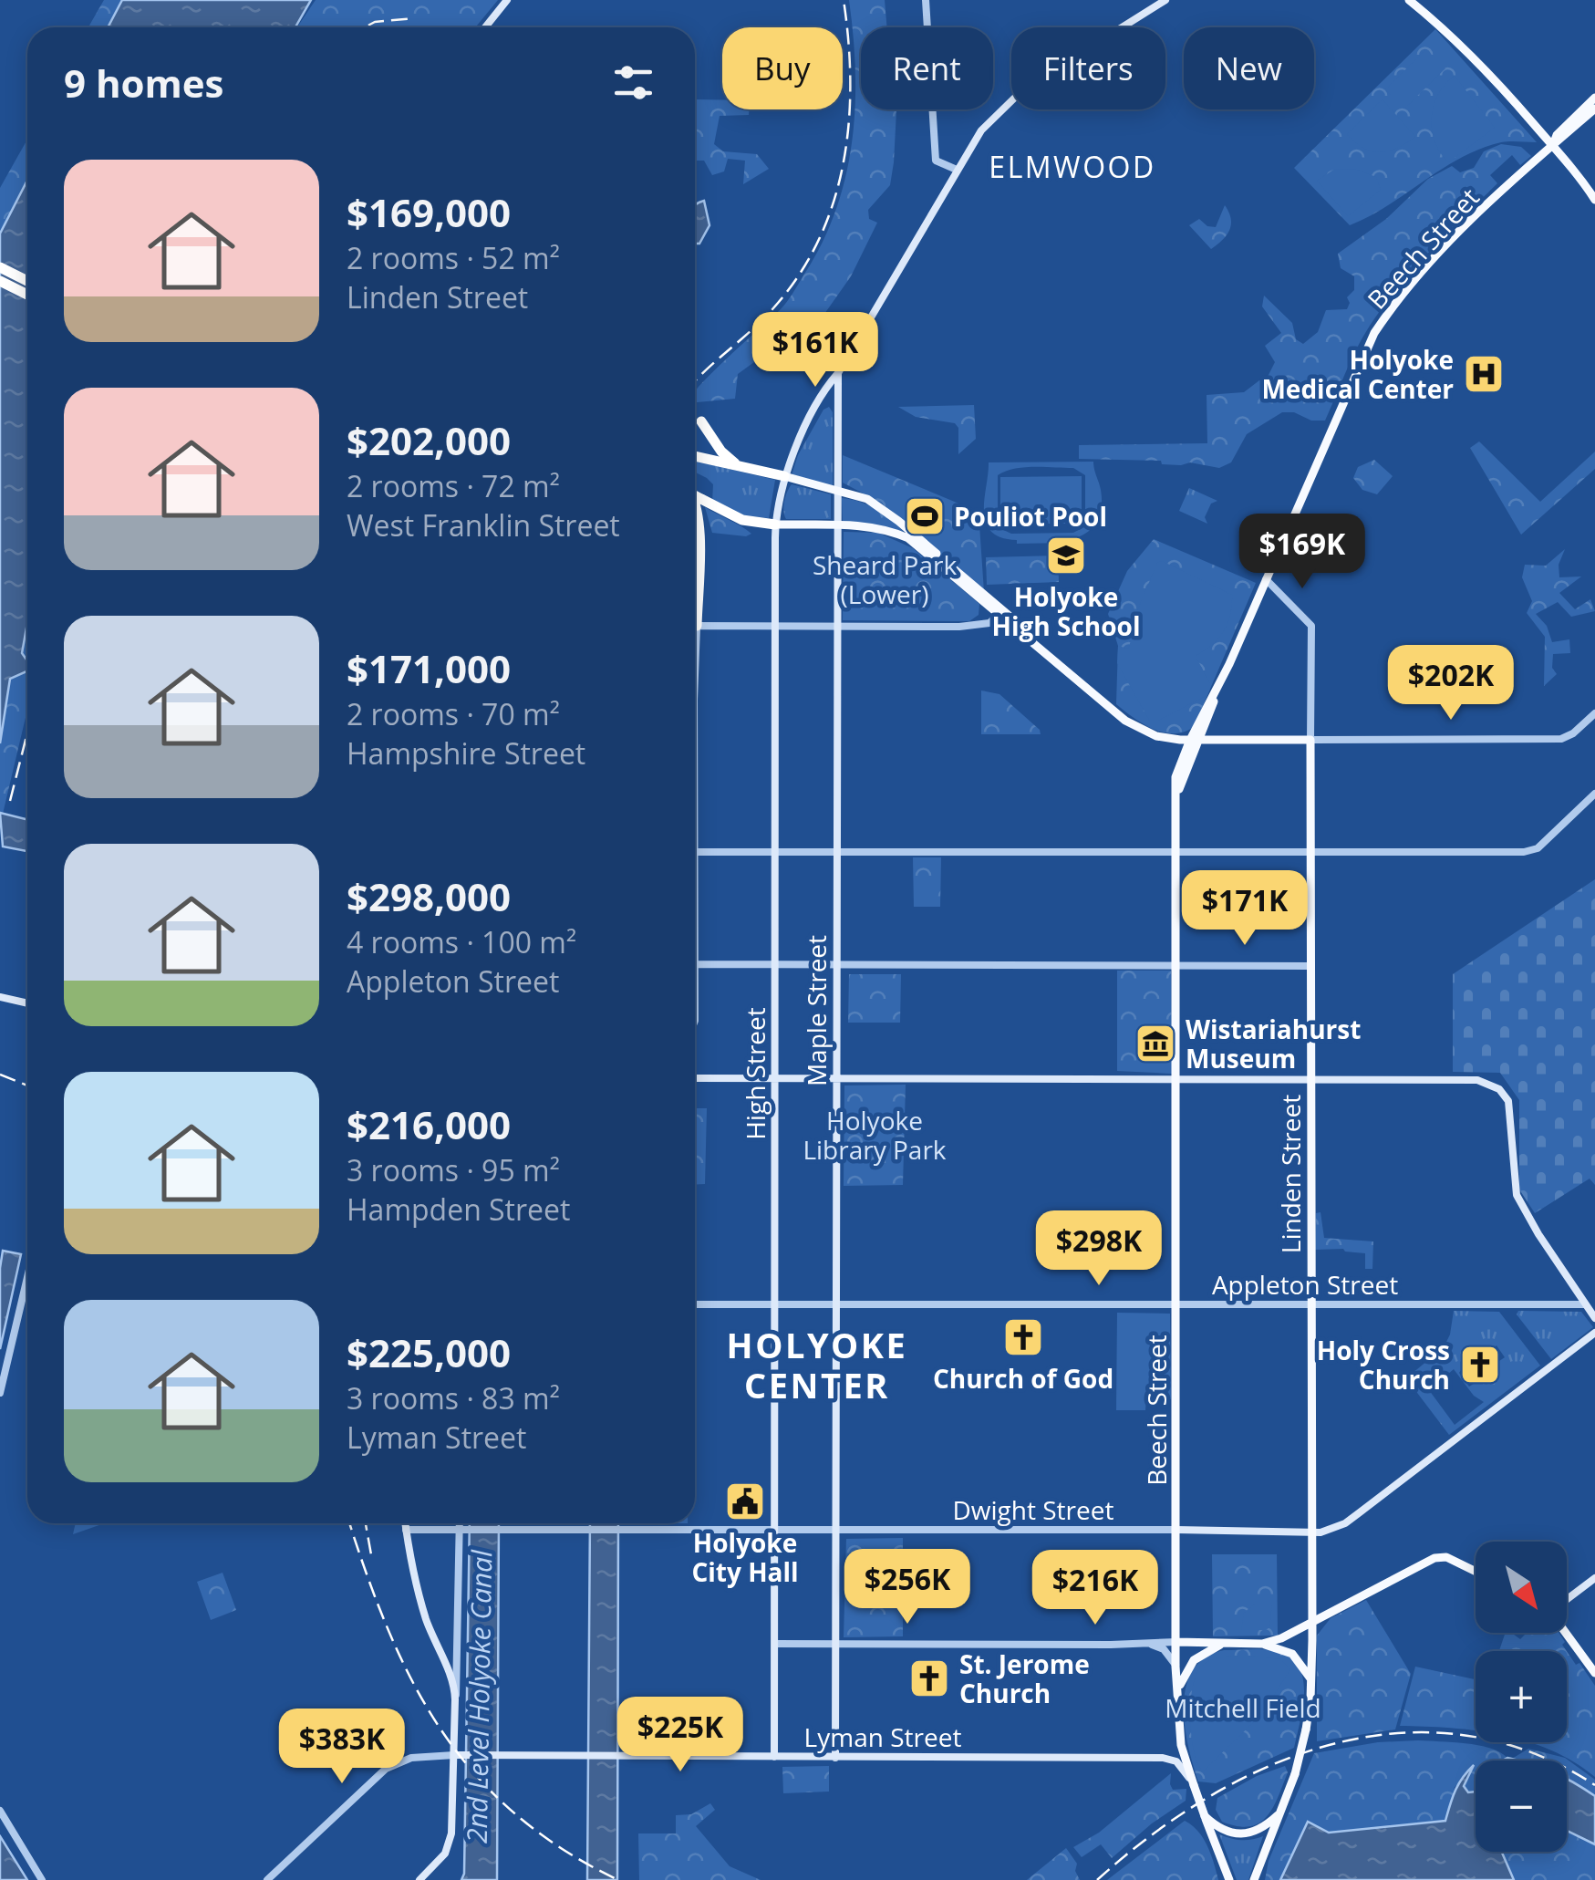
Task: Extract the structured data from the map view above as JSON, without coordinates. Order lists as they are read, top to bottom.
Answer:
{
  "streets": {
    "main road": [
      "Beech Street",
      "Maple Street",
      "High Street",
      "Linden Street",
      "Appleton Street",
      "Dwight Street",
      "Lyman Street"
    ]
  },
  "crossings": [
    ["Beech Street", "Linden Street"],
    ["Beech Street", "Appleton Street"],
    ["Beech Street", "Dwight Street"],
    ["Maple Street", "High Street"],
    ["Maple Street", "Appleton Street"],
    ["Maple Street", "Dwight Street"],
    ["Maple Street", "Lyman Street"],
    ["High Street", "Appleton Street"],
    ["High Street", "Dwight Street"],
    ["High Street", "Lyman Street"],
    ["Linden Street", "Appleton Street"],
    ["Linden Street", "Dwight Street"]
  ],
  "districts": ["ELMWOOD", "HOLYOKE CENTER"],
  "water": ["2nd Level Holyoke Canal"],
  "parks": ["Sheard Park (Lower)", "Holyoke Library Park", "Mitchell Field"],
  "places": {
    "hospital": ["Holyoke Medical Center"],
    "sports": ["Pouliot Pool"],
    "school or university": ["Holyoke High School"],
    "museum": ["Wistariahurst Museum"],
    "church": ["Church of God", "Holy Cross Church", "St. Jerome Church"],
    "public building": ["Holyoke City Hall"]
  },
  "north": "bottom right",
  "page": {
    "chip": [
      "Buy",
      "Rent",
      "Filters",
      "New"
    ],
    "heading": "9 homes",
    "list": [
      {
        "name": "$169,000",
        "note": "2 rooms · 52 m² · Linden Street"
      },
      {
        "name": "$202,000",
        "note": "2 rooms · 72 m² · West Franklin Street"
      },
      {
        "name": "$171,000",
        "note": "2 rooms · 70 m² · Hampshire Street"
      },
      {
        "name": "$298,000",
        "note": "4 rooms · 100 m² · Appleton Street"
      },
      {
        "name": "$216,000",
        "note": "3 rooms · 95 m² · Hampden Street"
      },
      {
        "name": "$225,000",
        "note": "3 rooms · 83 m² · Lyman Street"
      }
    ],
    "price": [
      "$161K",
      "$169K",
      "$202K",
      "$171K",
      "$298K",
      "$256K",
      "$216K",
      "$225K",
      "$383K"
    ],
    "map_buttons": ["+", "−"]
  }
}
